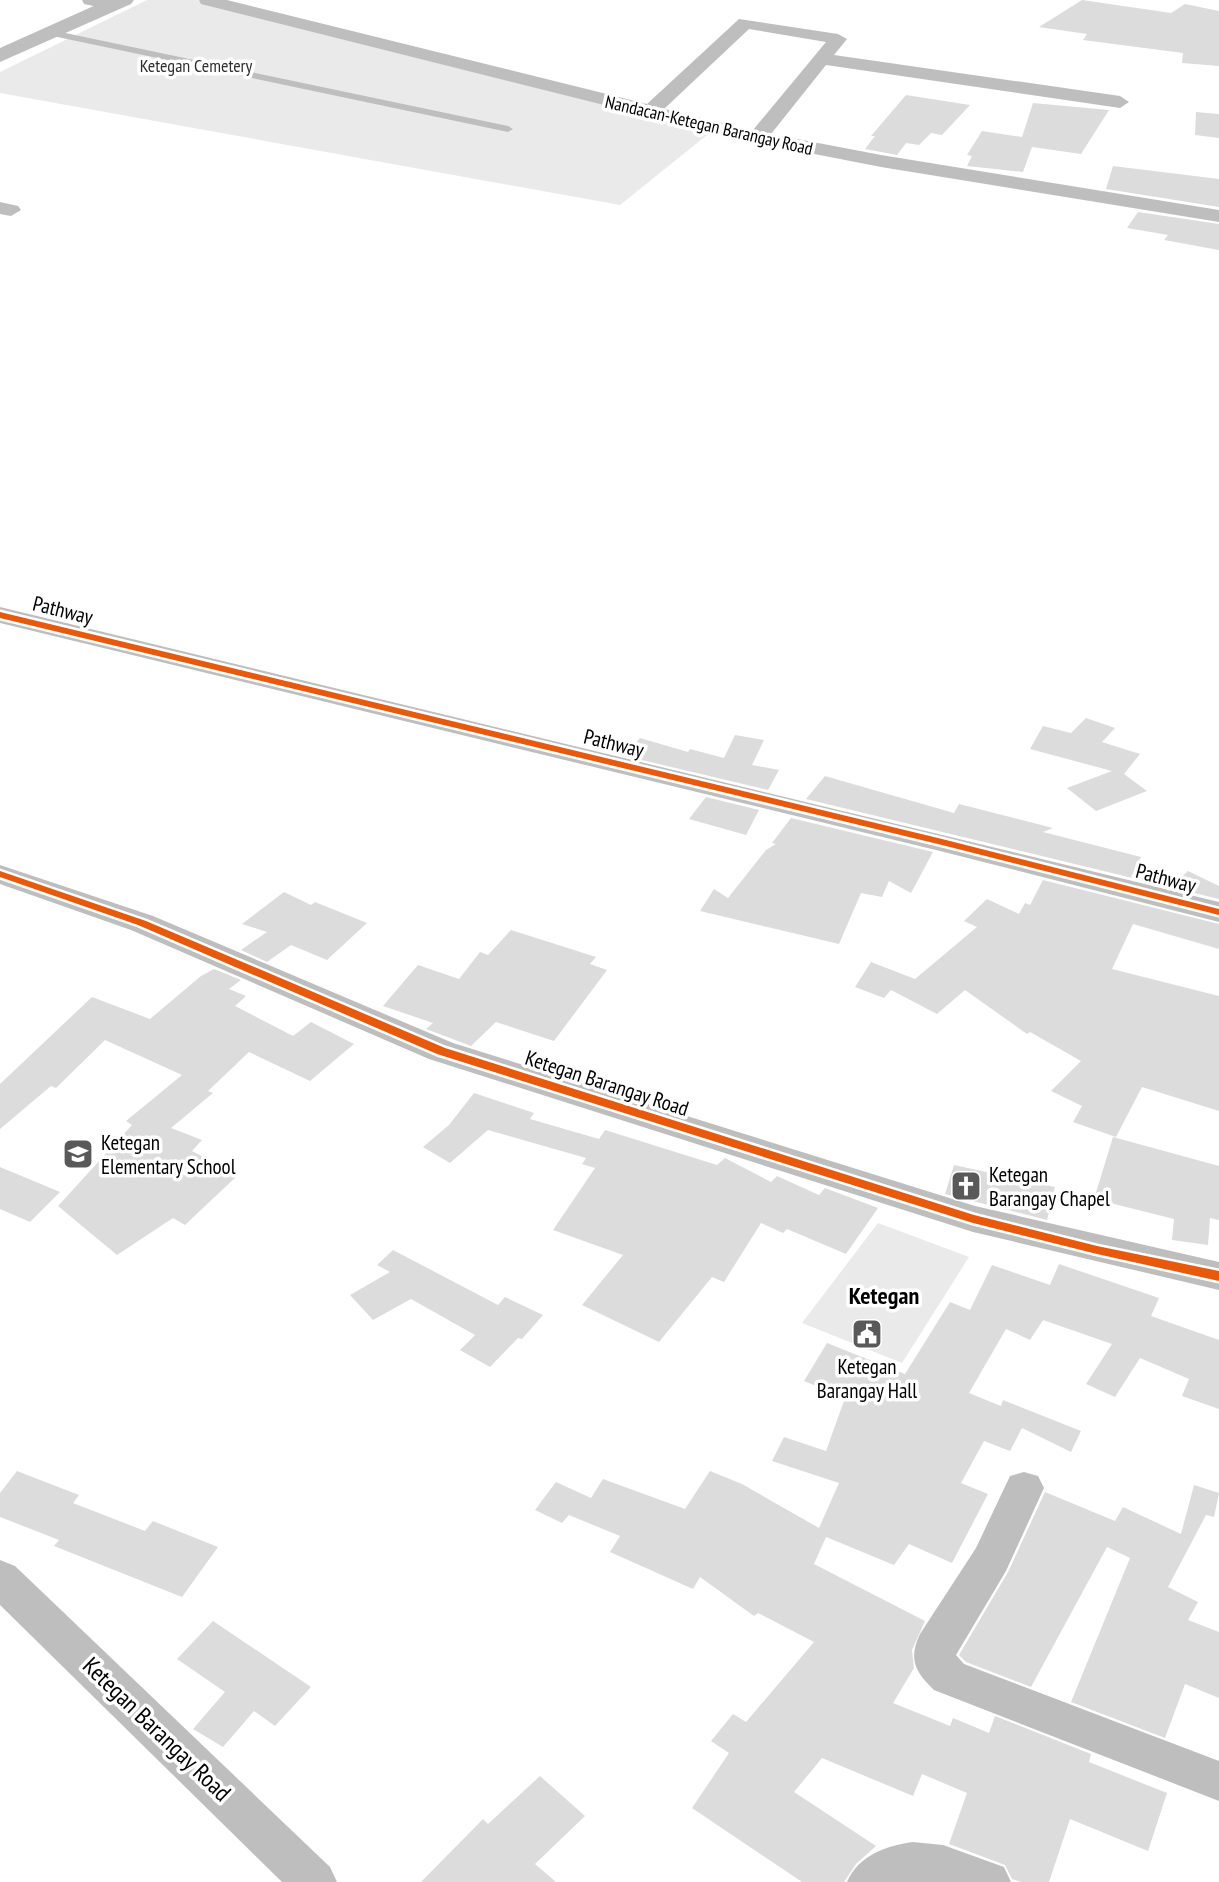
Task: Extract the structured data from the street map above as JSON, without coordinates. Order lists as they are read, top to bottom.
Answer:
{
  "streets": {
    "street": ["Nandacan-Ketegan Barangay Road", "Pathway", "Ketegan Barangay Road"]
  },
  "districts": ["Ketegan"],
  "parks": ["Ketegan Cemetery"],
  "places": {
    "school or university": ["Ketegan Elementary School"],
    "church": ["Ketegan Barangay Chapel"],
    "public building": ["Ketegan Barangay Hall"]
  }
}
